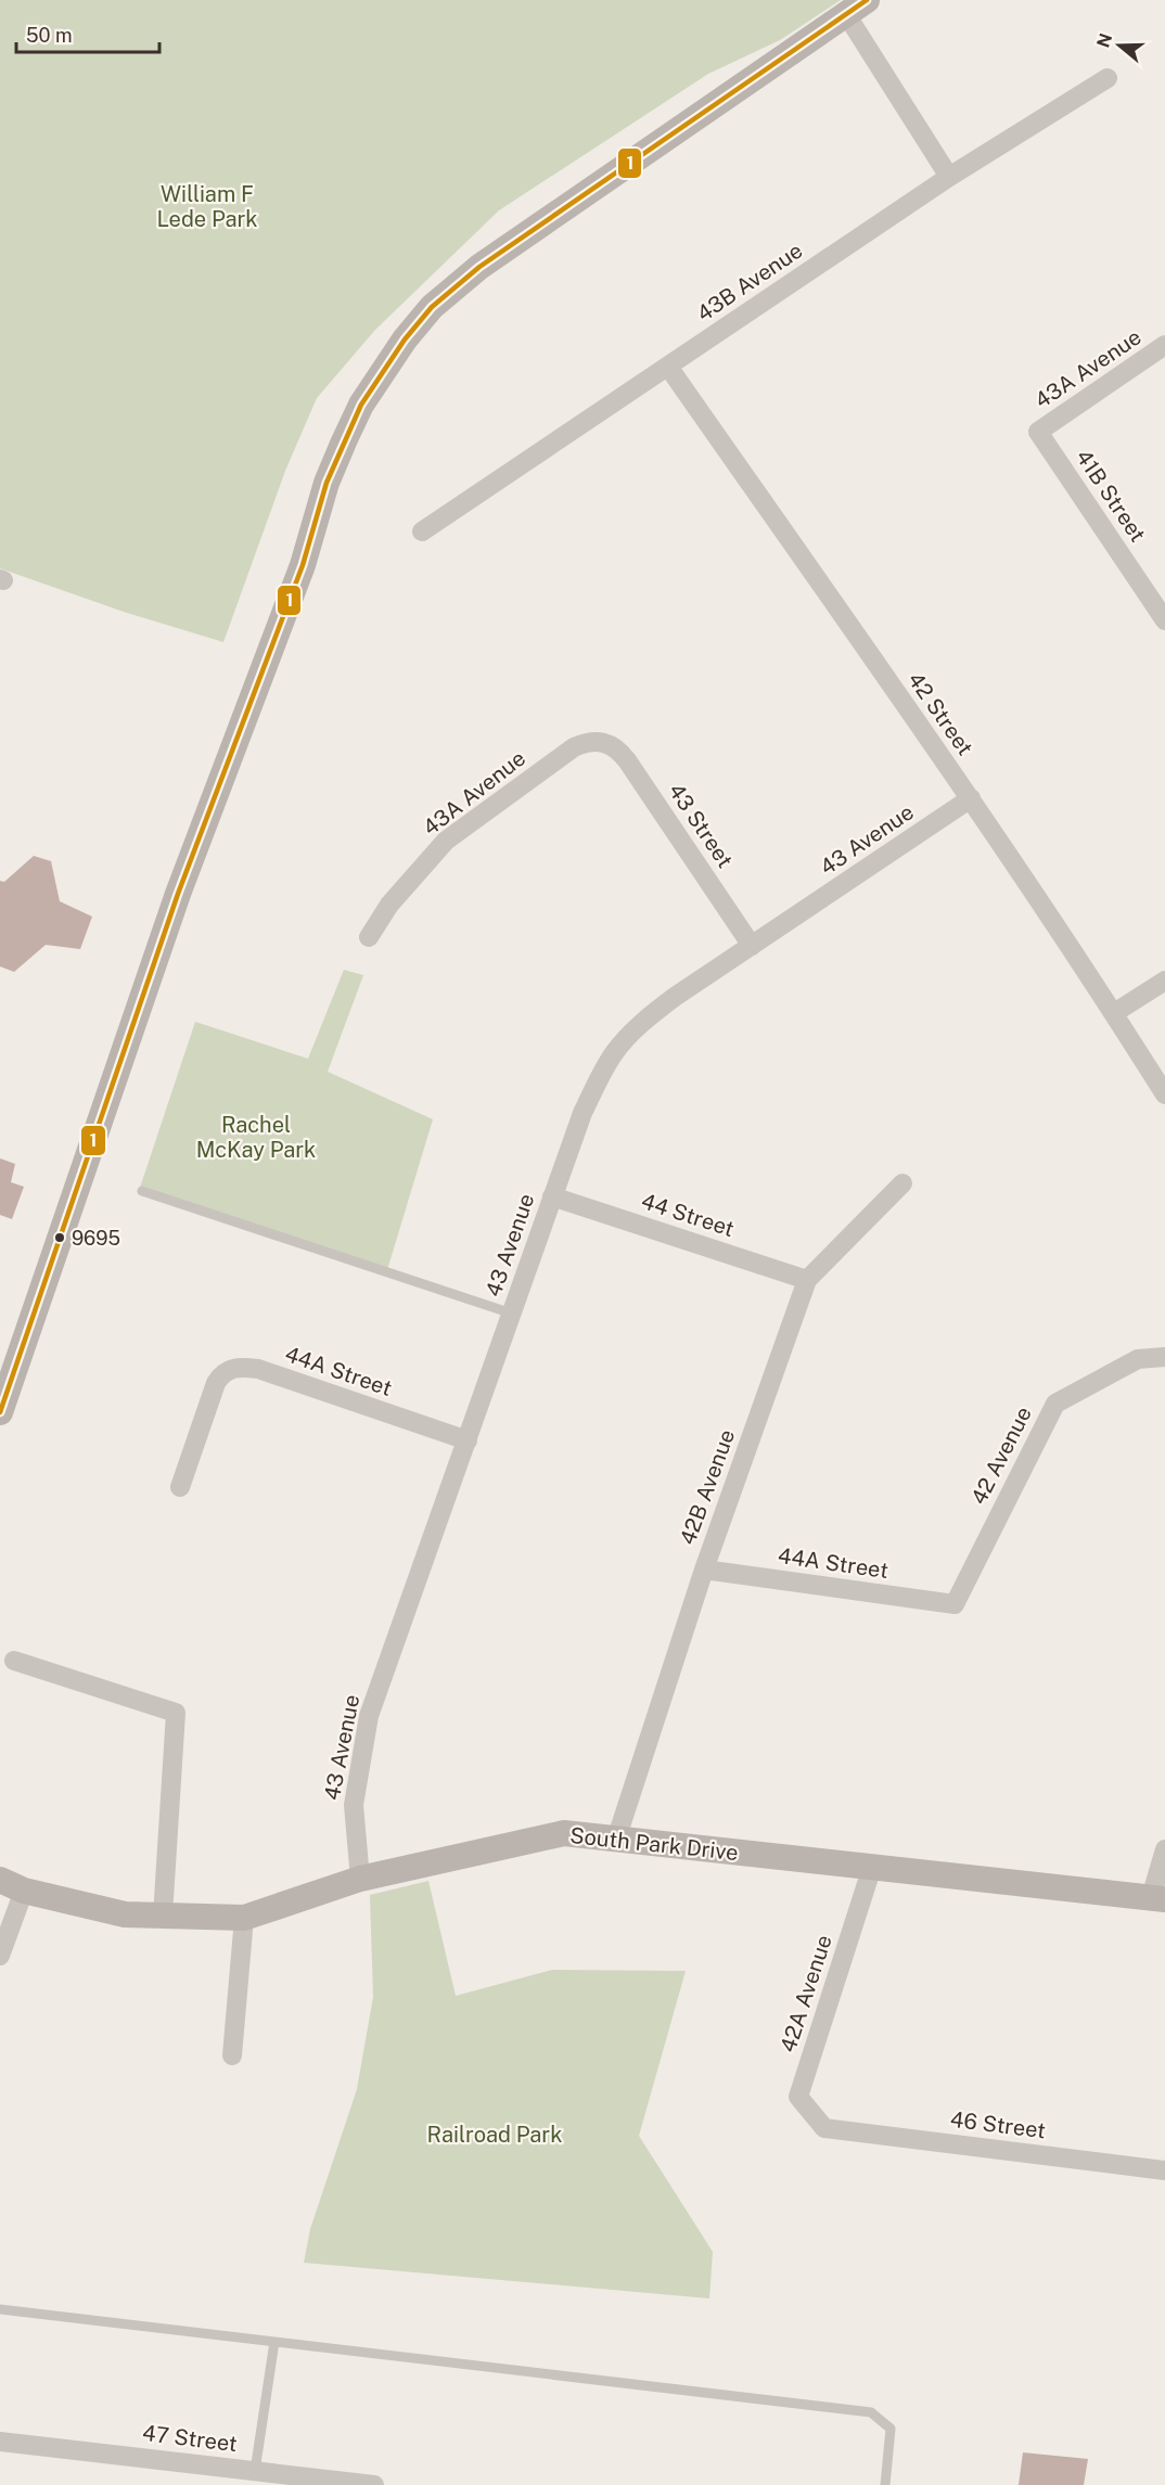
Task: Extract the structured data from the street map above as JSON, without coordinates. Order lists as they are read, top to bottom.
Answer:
{
  "streets": {
    "main road": ["South Park Drive"],
    "street": [
      "43B Avenue",
      "43A Avenue",
      "41B Street",
      "42 Street",
      "43 Street",
      "43 Avenue",
      "44 Street",
      "44A Street",
      "42 Avenue",
      "42B Avenue",
      "42A Avenue",
      "46 Street",
      "47 Street"
    ]
  },
  "crossings": [
    ["43B Avenue", "42 Street"],
    ["43A Avenue", "41B Street"],
    ["43A Avenue", "43 Street"],
    ["42 Street", "43 Avenue"],
    ["43 Street", "43 Avenue"],
    ["43 Avenue", "44 Street"],
    ["43 Avenue", "44A Street"],
    ["43 Avenue", "South Park Drive"],
    ["44 Street", "42B Avenue"],
    ["44A Street", "42 Avenue"],
    ["44A Street", "42B Avenue"],
    ["42B Avenue", "South Park Drive"],
    ["South Park Drive", "42A Avenue"],
    ["42A Avenue", "46 Street"]
  ],
  "parks": ["William F Lede Park", "Rachel McKay Park", "Railroad Park"],
  "places": ["9695"],
  "lines": ["transit line 1"],
  "scale_bar": "50 m",
  "north": "left"
}
